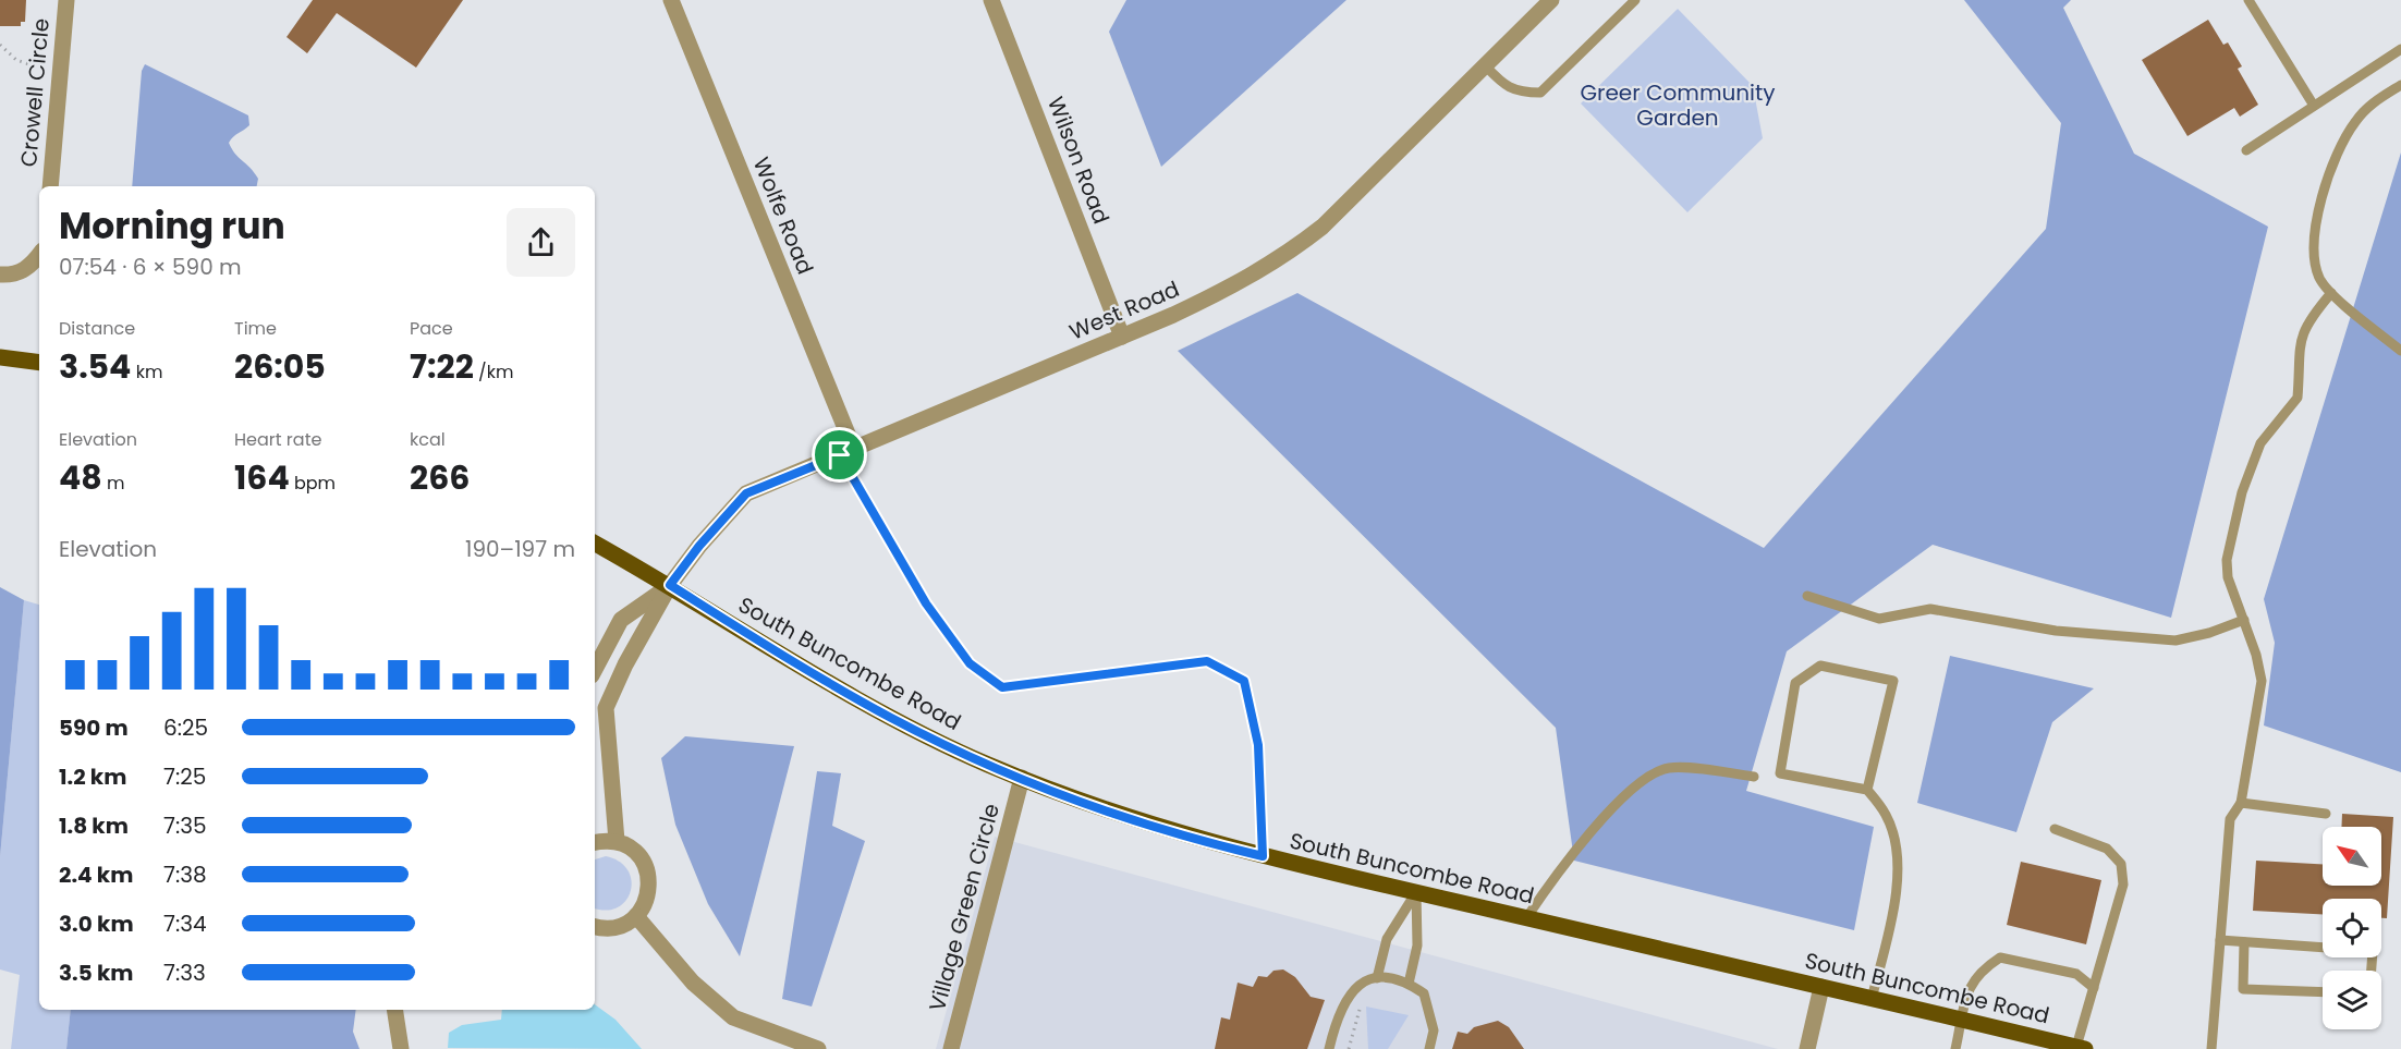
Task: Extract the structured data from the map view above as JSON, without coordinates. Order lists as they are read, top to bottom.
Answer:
{
  "streets": {
    "main road": ["South Buncombe Road"],
    "street": [
      "Crowell Circle",
      "Wilson Road",
      "Wolfe Road",
      "West Road",
      "Village Green Circle"
    ]
  },
  "crossings": [
    ["Wilson Road", "West Road"],
    ["Wolfe Road", "West Road"],
    ["West Road", "South Buncombe Road"],
    ["South Buncombe Road", "Village Green Circle"]
  ],
  "parks": ["Greer Community Garden"],
  "north": "top left",
  "page": {
    "heading": ["Morning run", "07:54 · 6 × 590 m"],
    "stats": [
      ["Distance", "3.54 km"],
      ["Time", "26:05"],
      ["Pace", "7:22 /km"],
      ["Elevation", "48 m"],
      ["Heart rate", "164 bpm"],
      ["kcal", "266"]
    ],
    "chart": ["Elevation", "190–197 m"],
    "list": [
      {
        "name": "590 m",
        "note": "6:25"
      },
      {
        "name": "1.2 km",
        "note": "7:25"
      },
      {
        "name": "1.8 km",
        "note": "7:35"
      },
      {
        "name": "2.4 km",
        "note": "7:38"
      },
      {
        "name": "3.0 km",
        "note": "7:34"
      },
      {
        "name": "3.5 km",
        "note": "7:33"
      }
    ]
  }
}
